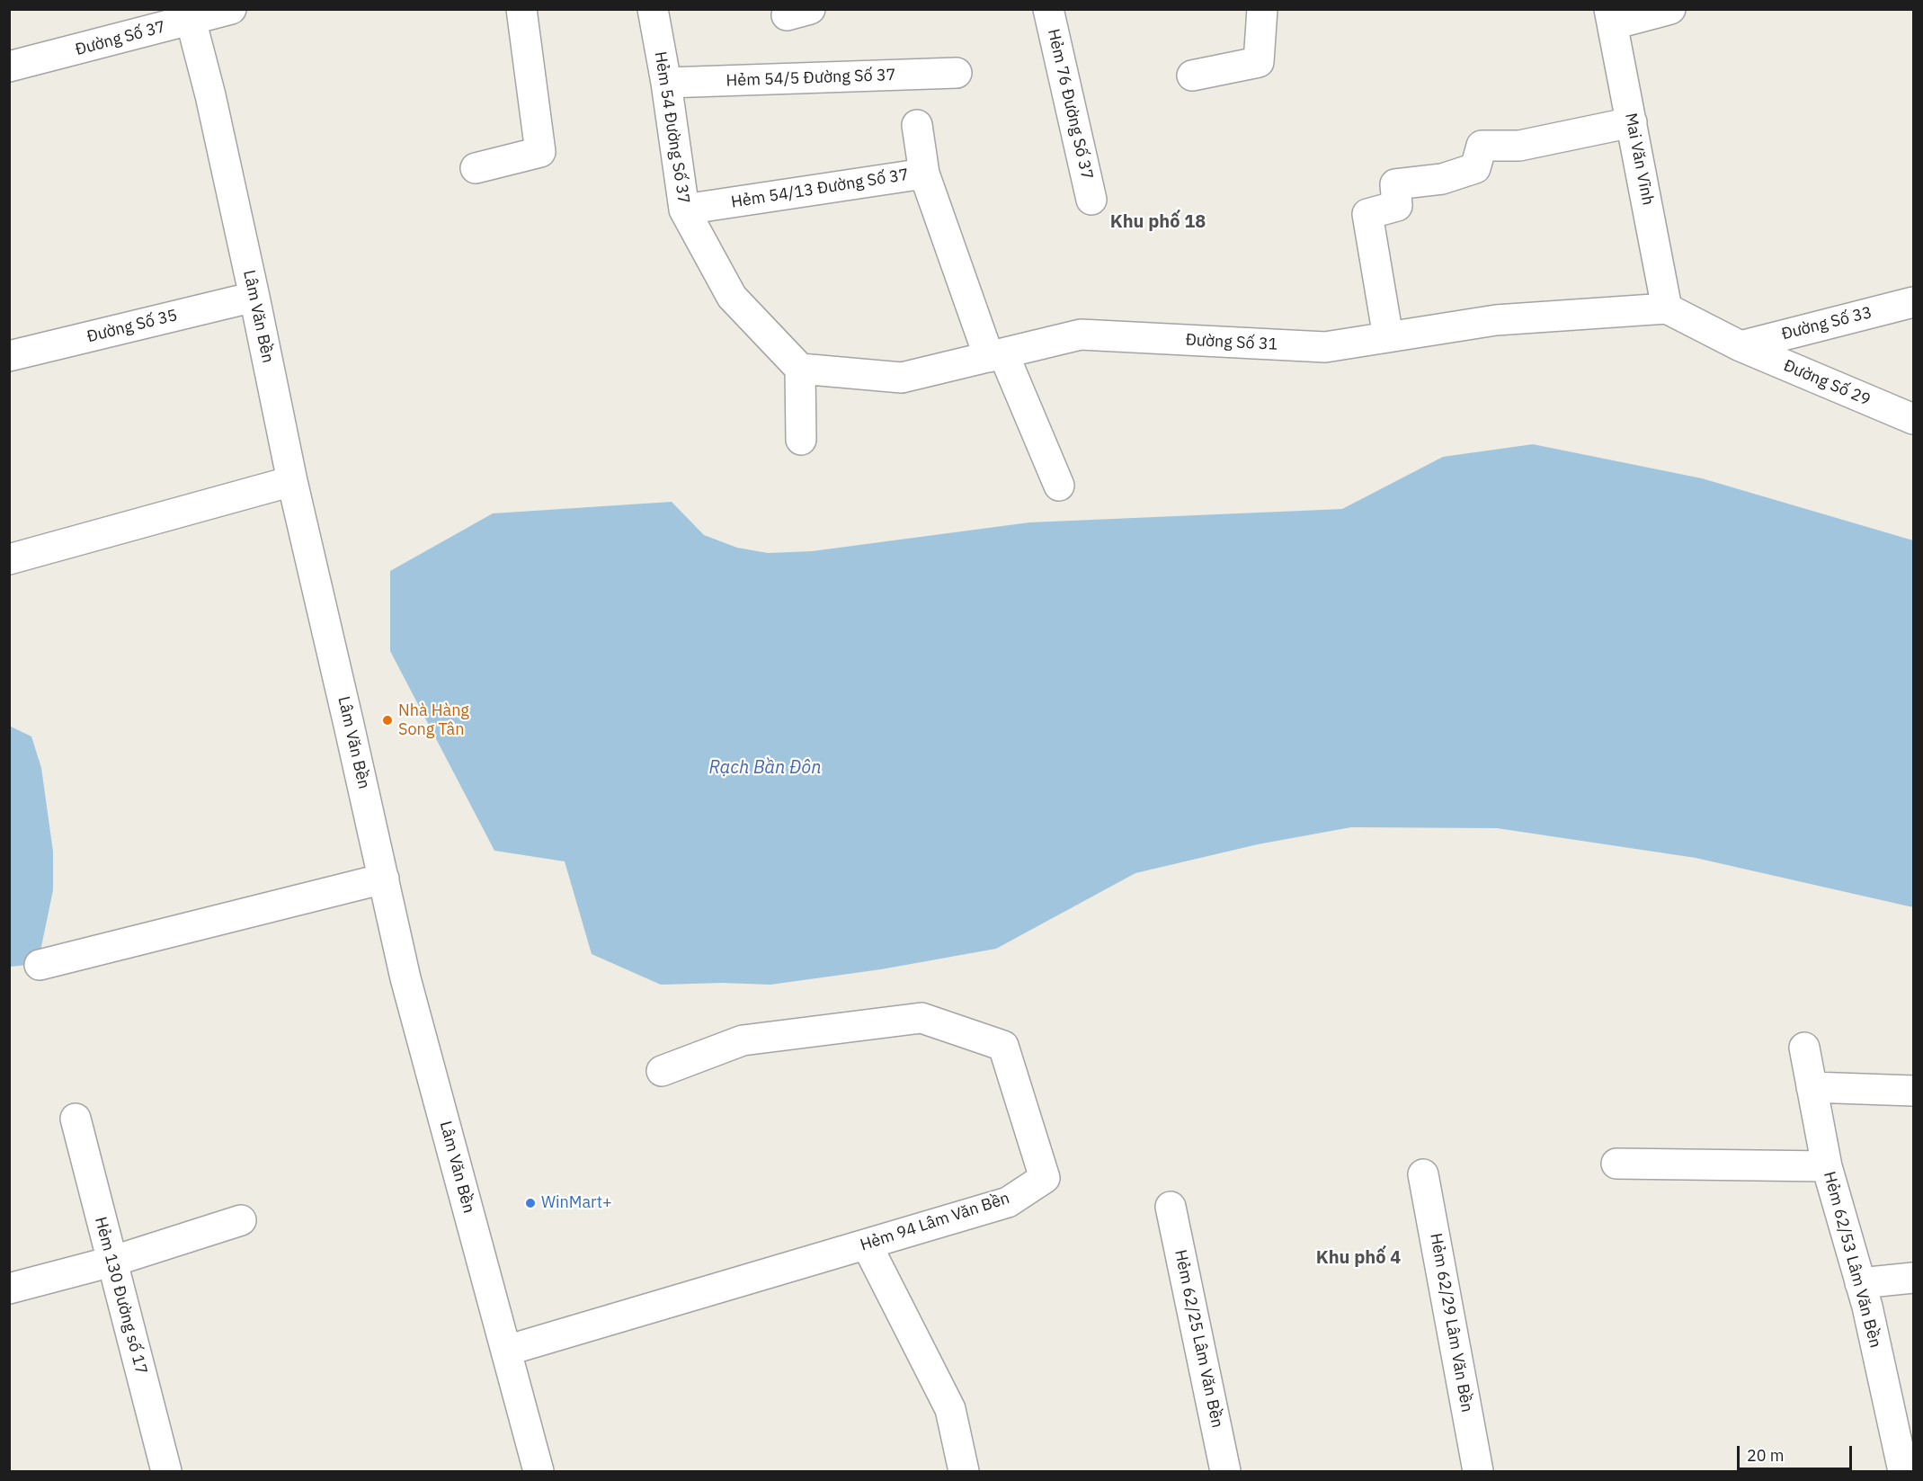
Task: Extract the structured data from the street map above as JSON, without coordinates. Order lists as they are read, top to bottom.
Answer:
{
  "streets": {
    "street": [
      "Đường Số 37",
      "Hẻm 54/5 Đường Số 37",
      "Hẻm 76 Đường Số 37",
      "Hẻm 54 Đường Số 37",
      "Mai Văn Vĩnh",
      "Hẻm 54/13 Đường Số 37",
      "Lâm Văn Bền",
      "Đường Số 33",
      "Đường Số 35",
      "Đường Số 31",
      "Đường Số 29",
      "Hẻm 94 Lâm Văn Bền",
      "Hẻm 62/53 Lâm Văn Bền",
      "Hẻm 130 Đường số 17",
      "Hẻm 62/29 Lâm Văn Bền",
      "Hẻm 62/25 Lâm Văn Bền"
    ]
  },
  "crossings": [
    ["Đường Số 37", "Lâm Văn Bền"],
    ["Hẻm 54/5 Đường Số 37", "Hẻm 54 Đường Số 37"],
    ["Hẻm 54 Đường Số 37", "Hẻm 54/13 Đường Số 37"],
    ["Hẻm 54 Đường Số 37", "Đường Số 31"],
    ["Mai Văn Vĩnh", "Đường Số 31"],
    ["Hẻm 54/13 Đường Số 37", "Đường Số 31"],
    ["Lâm Văn Bền", "Đường Số 35"],
    ["Lâm Văn Bền", "Hẻm 94 Lâm Văn Bền"],
    ["Đường Số 33", "Đường Số 29"]
  ],
  "districts": ["Khu phố 18", "Khu phố 4"],
  "water": ["Rạch Bần Đôn"],
  "places": ["Nhà Hàng Song Tân", "WinMart+"],
  "scale_bar": "20 m"
}
